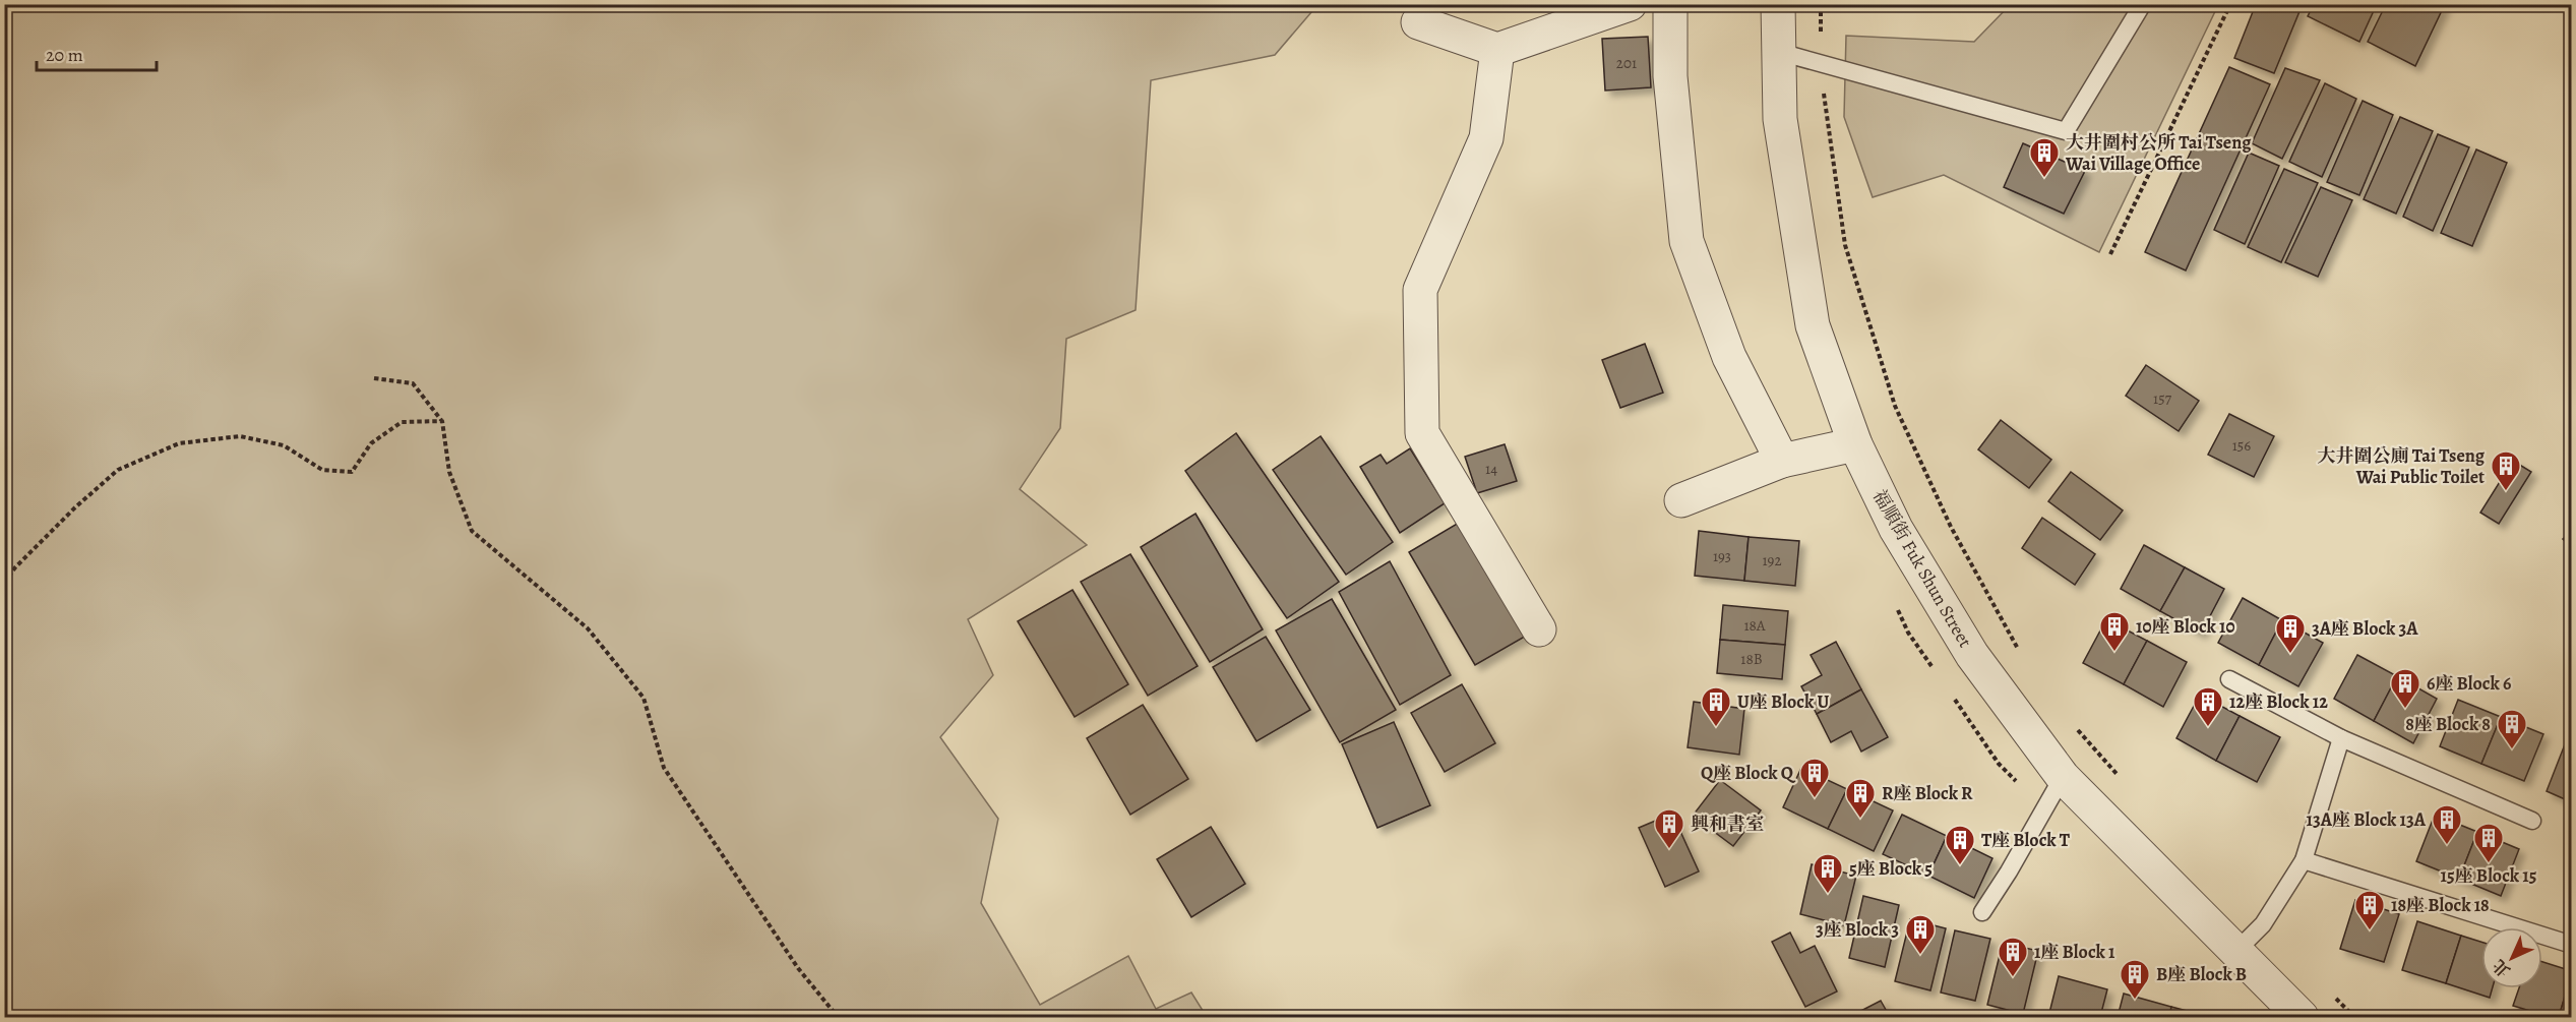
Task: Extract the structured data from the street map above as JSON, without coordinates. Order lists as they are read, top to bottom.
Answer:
{
  "streets": {
    "street": ["福順街 Fuk Shun Street"]
  },
  "places": {
    "building": [
      "大井圍村公所 Tai Tseng Wai Village Office",
      "大井圍公廁 Tai Tseng Wai Public Toilet",
      "10座 Block 10",
      "3A座 Block 3A",
      "6座 Block 6",
      "U座 Block U",
      "12座 Block 12",
      "8座 Block 8",
      "Q座 Block Q",
      "R座 Block R",
      "13A座 Block 13A",
      "興和書室",
      "15座 Block 15",
      "T座 Block T",
      "5座 Block 5",
      "18座 Block 18",
      "3座 Block 3",
      "1座 Block 1",
      "B座 Block B"
    ]
  },
  "house_numbers": [
    "201",
    "157",
    "156",
    "14",
    "193",
    "192",
    "18A",
    "18B"
  ],
  "scale_bar": "20 m",
  "north": "bottom left"
}
